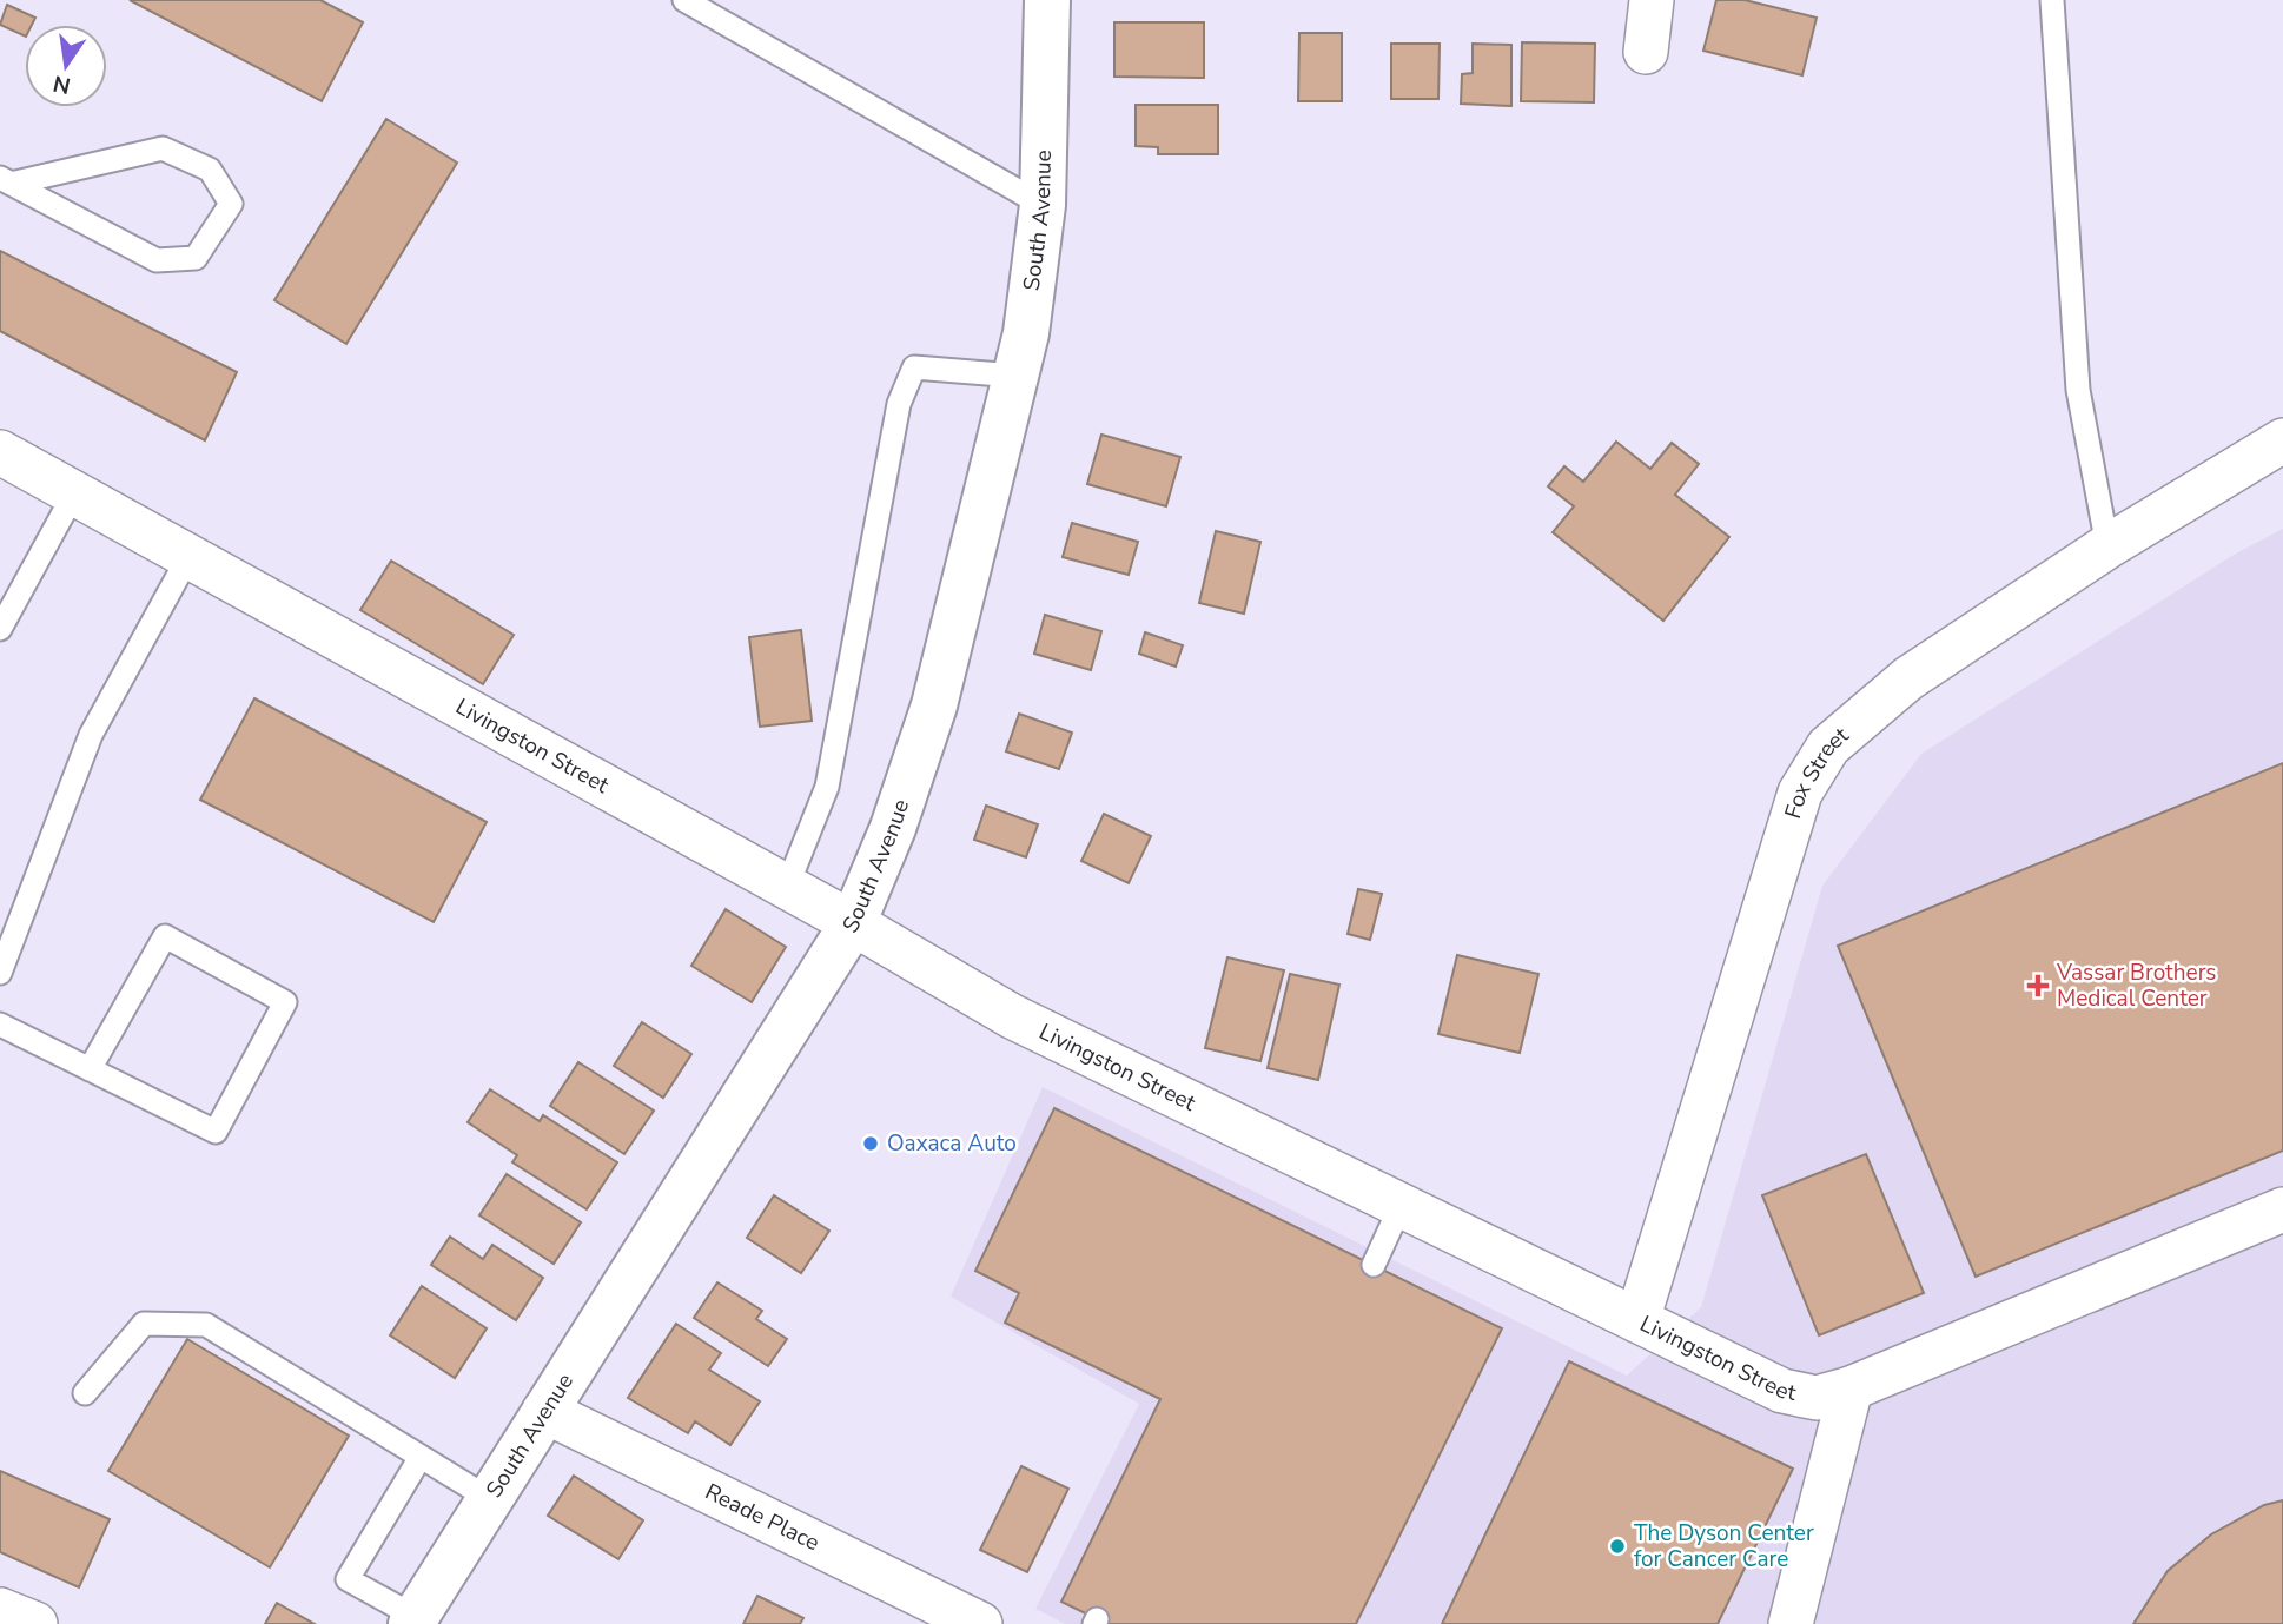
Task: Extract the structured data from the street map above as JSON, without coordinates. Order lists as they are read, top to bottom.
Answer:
{
  "streets": {
    "street": [
      "South Avenue",
      "Livingston Street",
      "Fox Street",
      "Reade Place"
    ]
  },
  "crossings": [
    ["South Avenue", "Livingston Street"],
    ["South Avenue", "Reade Place"],
    ["Livingston Street", "Fox Street"]
  ],
  "places": {
    "health": ["Vassar Brothers Medical Center"],
    "other": ["Oaxaca Auto", "The Dyson Center for Cancer Care"]
  },
  "north": "bottom"
}
